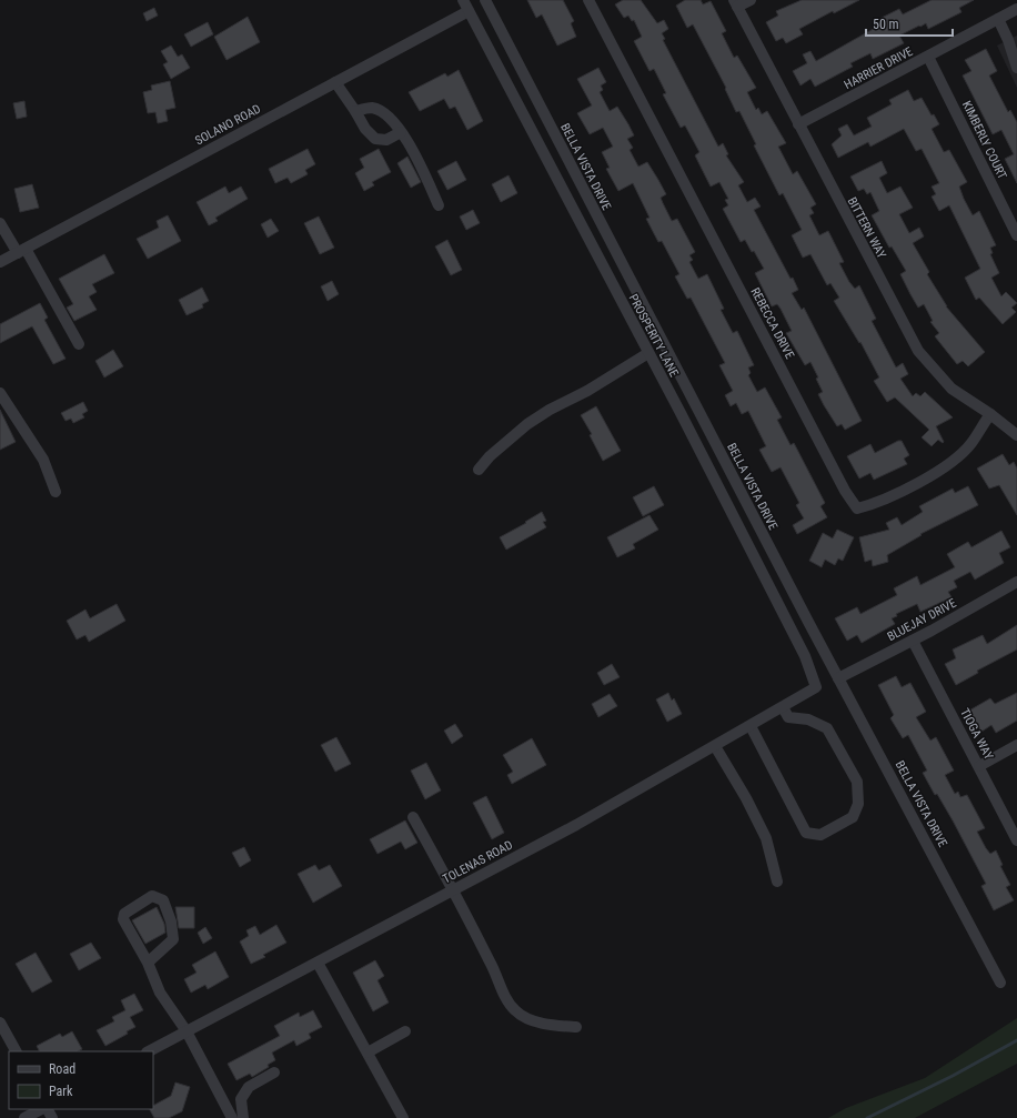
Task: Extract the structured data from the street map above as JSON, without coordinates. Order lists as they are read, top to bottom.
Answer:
{
  "streets": {
    "street": [
      "HARRIER DRIVE",
      "SOLANO ROAD",
      "KIMBERLY COURT",
      "BELLA VISTA DRIVE",
      "BITTERN WAY",
      "REBECCA DRIVE",
      "PROSPERITY LANE",
      "BLUEJAY DRIVE",
      "TIOGA WAY",
      "TOLENAS ROAD"
    ]
  },
  "crossings": [
    ["HARRIER DRIVE", "KIMBERLY COURT"],
    ["HARRIER DRIVE", "BITTERN WAY"],
    ["SOLANO ROAD", "PROSPERITY LANE"],
    ["BELLA VISTA DRIVE", "BLUEJAY DRIVE"],
    ["BITTERN WAY", "REBECCA DRIVE"],
    ["PROSPERITY LANE", "TOLENAS ROAD"],
    ["BLUEJAY DRIVE", "TIOGA WAY"]
  ],
  "legend": ["Road", "Park"],
  "scale_bar": "50 m"
}
